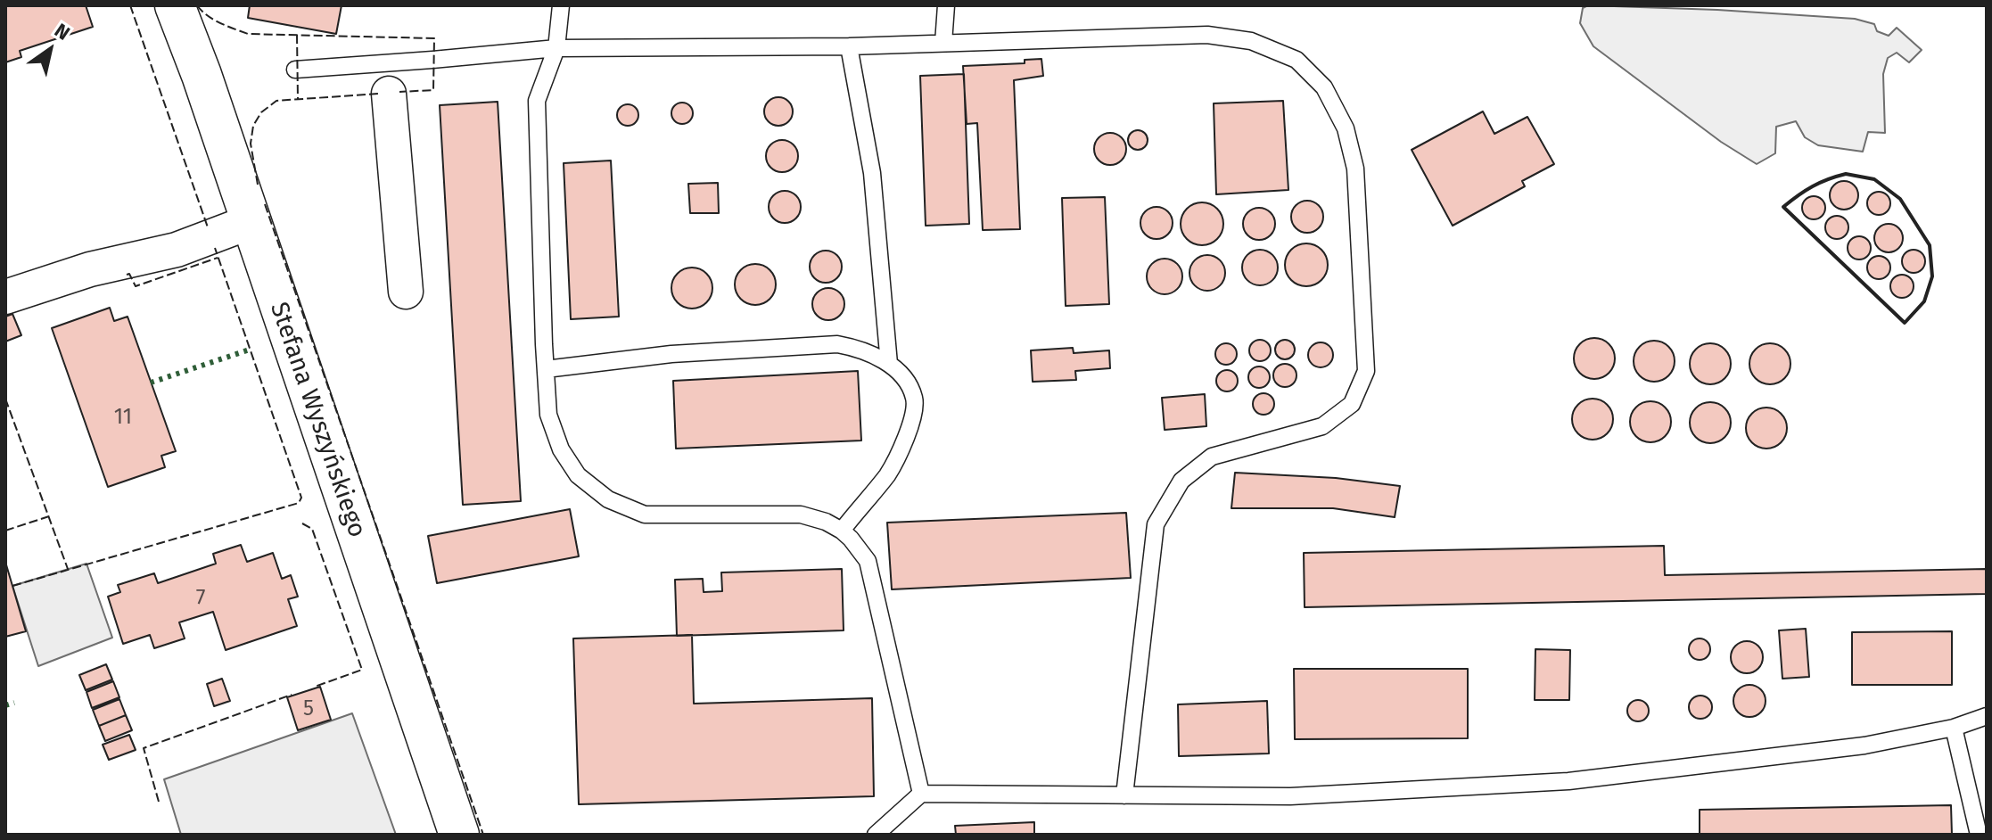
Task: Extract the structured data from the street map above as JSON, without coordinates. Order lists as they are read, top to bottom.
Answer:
{
  "streets": {
    "street": ["Stefana Wyszyńskiego"]
  },
  "house_numbers": ["11", "7", "5"],
  "north": "top right"
}
